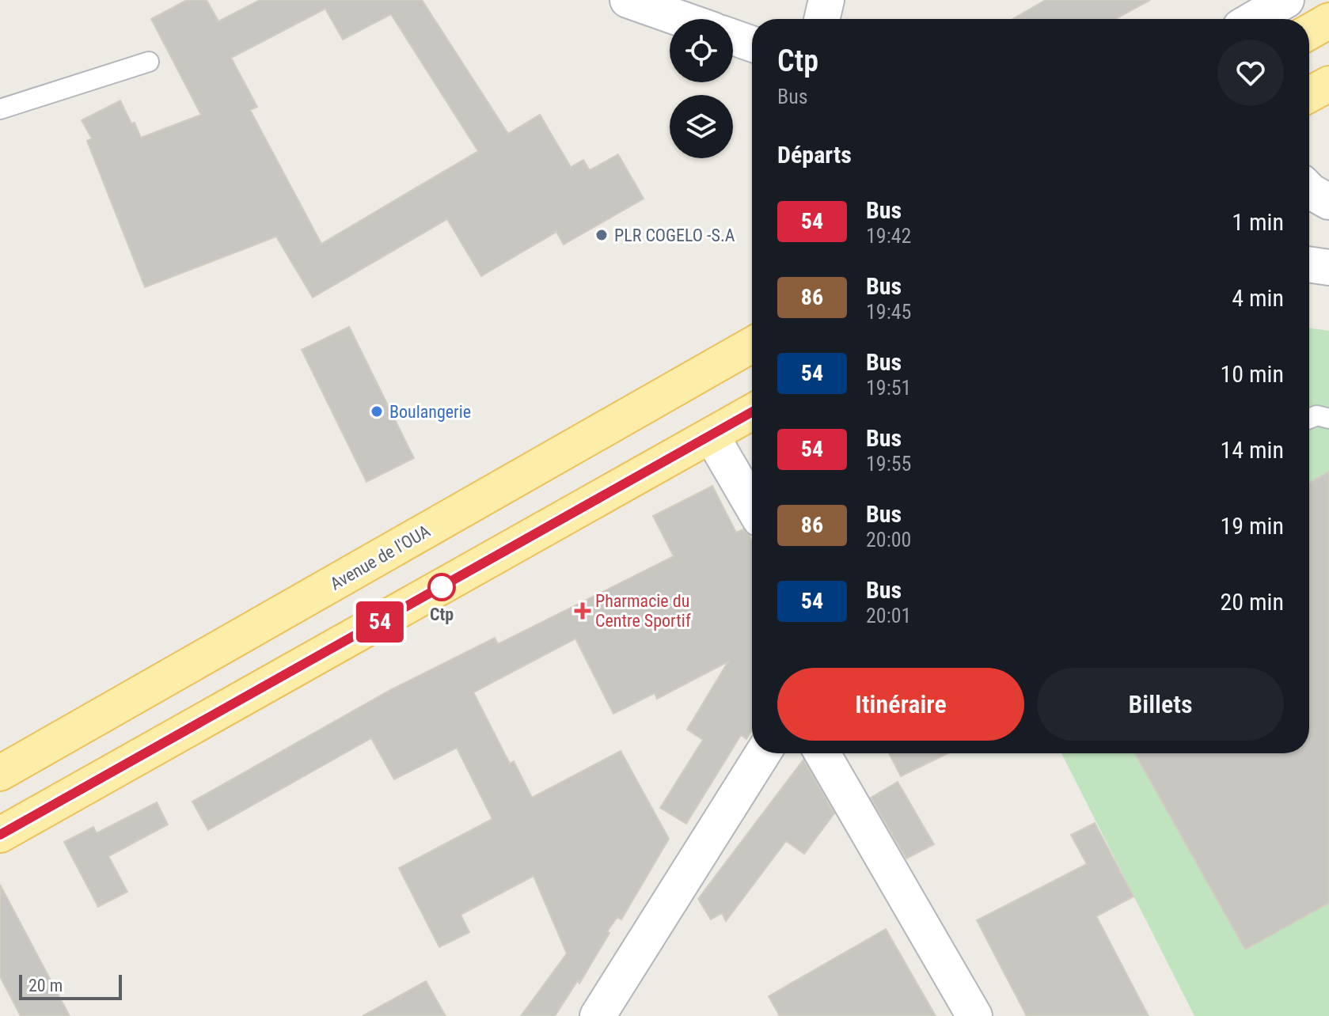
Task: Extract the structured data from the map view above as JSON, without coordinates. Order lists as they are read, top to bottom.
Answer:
{
  "streets": {
    "main road": ["Avenue de l'OUA"]
  },
  "places": {
    "other": ["PLR COGELO -S.A", "Boulangerie", "Ctp"],
    "health": ["Pharmacie du Centre Sportif"]
  },
  "lines": ["bus line 54"],
  "scale_bar": "20 m",
  "page": {
    "on_map": "54",
    "heading": [
      ["Ctp", "Bus"],
      "Départs"
    ],
    "list": [
      {
        "mark": "54",
        "name": "Bus",
        "note": "19:42",
        "value": "1 min"
      },
      {
        "mark": "86",
        "name": "Bus",
        "note": "19:45",
        "value": "4 min"
      },
      {
        "mark": "54",
        "name": "Bus",
        "note": "19:51",
        "value": "10 min"
      },
      {
        "mark": "54",
        "name": "Bus",
        "note": "19:55",
        "value": "14 min"
      },
      {
        "mark": "86",
        "name": "Bus",
        "note": "20:00",
        "value": "19 min"
      },
      {
        "mark": "54",
        "name": "Bus",
        "note": "20:01",
        "value": "20 min"
      }
    ],
    "buttons": ["Itinéraire", "Billets"],
    "scale": "20 m"
  }
}
